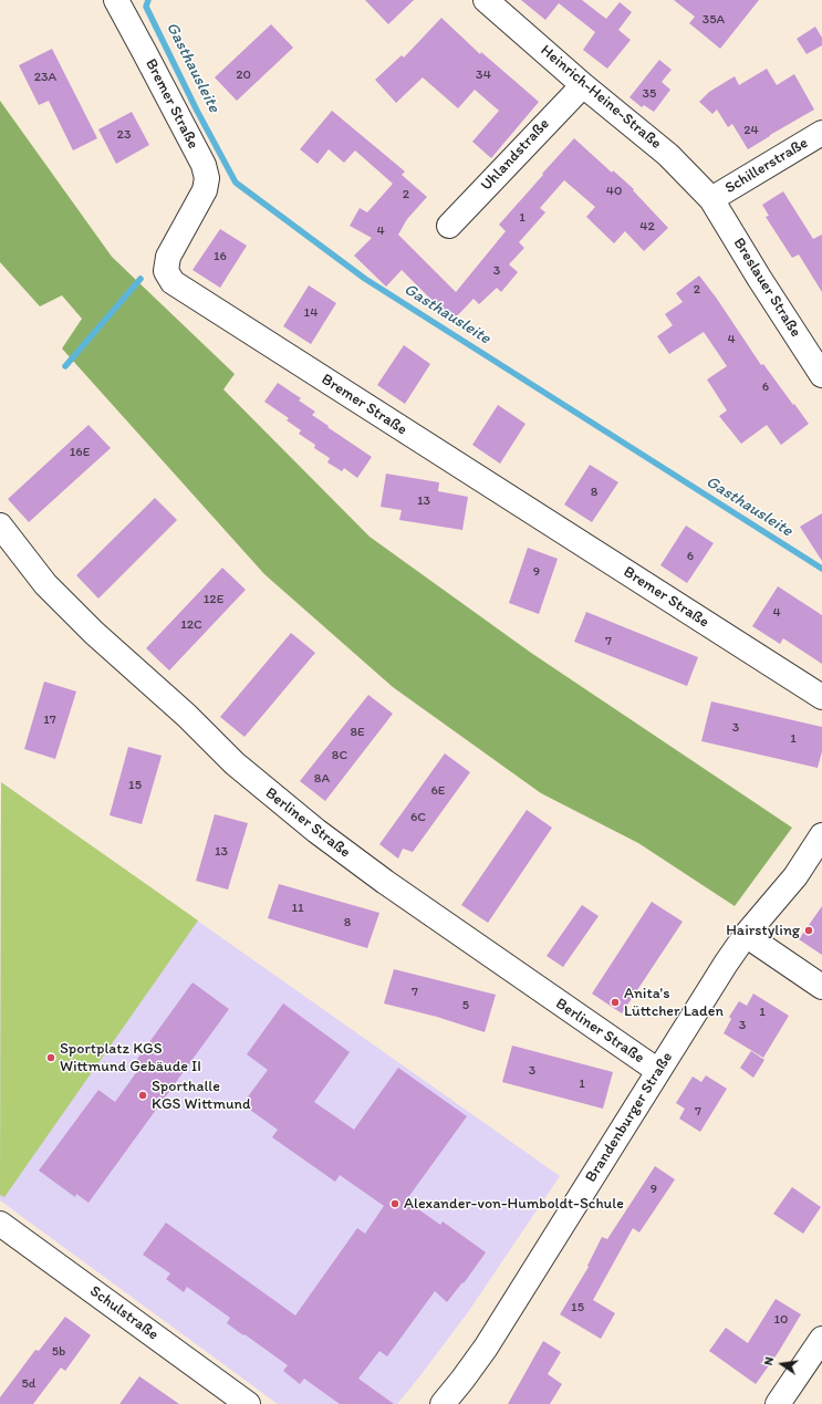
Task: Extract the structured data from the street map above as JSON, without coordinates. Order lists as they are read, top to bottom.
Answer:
{
  "streets": {
    "street": [
      "Heinrich-Heine-Straße",
      "Bremer Straße",
      "Uhlandstraße",
      "Schillerstraße",
      "Breslauer Straße",
      "Berliner Straße",
      "Brandenburger Straße",
      "Schulstraße"
    ]
  },
  "crossings": [
    ["Heinrich-Heine-Straße", "Uhlandstraße"],
    ["Heinrich-Heine-Straße", "Schillerstraße"],
    ["Heinrich-Heine-Straße", "Breslauer Straße"],
    ["Schillerstraße", "Breslauer Straße"],
    ["Berliner Straße", "Brandenburger Straße"]
  ],
  "water": ["Gasthausleite"],
  "places": [
    "Hairstyling",
    "Anita's Lüttcher Laden",
    "Sportplatz KGS Wittmund Gebäude II",
    "Sporthalle KGS Wittmund",
    "Alexander-von-Humboldt-Schule"
  ],
  "house_numbers": [
    "35A",
    "20",
    "34",
    "23A",
    "35",
    "24",
    "23",
    "40",
    "2",
    "1",
    "42",
    "4",
    "16",
    "3",
    "2",
    "14",
    "4",
    "6",
    "16E",
    "8",
    "13",
    "6",
    "9",
    "12E",
    "4",
    "12C",
    "7",
    "17",
    "3",
    "8E",
    "1",
    "8C",
    "8A",
    "15",
    "6E",
    "6C",
    "13",
    "11",
    "8",
    "7",
    "5",
    "1",
    "3",
    "3",
    "1",
    "7",
    "9",
    "15",
    "10",
    "5b",
    "5d"
  ],
  "north": "left"
}
